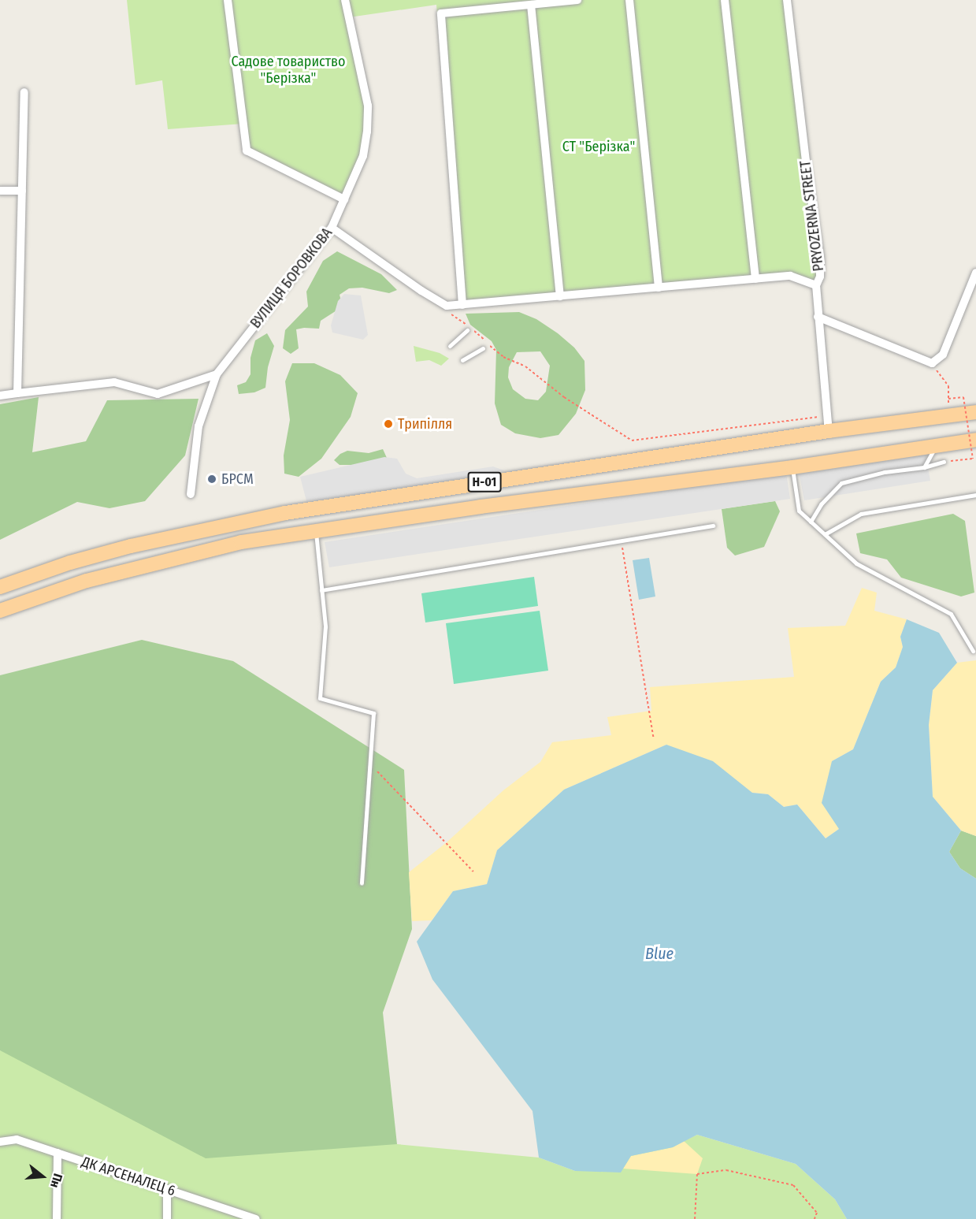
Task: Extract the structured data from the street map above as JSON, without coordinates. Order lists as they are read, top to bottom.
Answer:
{
  "streets": {
    "main road": ["Н-01"],
    "street": ["PRYOZERNA STREET", "ВУЛИЦЯ БОРОВКОВА", "ДК АРСЕНАЛЕЦ 6"]
  },
  "crossings": [
    ["PRYOZERNA STREET", "Н-01"]
  ],
  "water": ["Blue"],
  "parks": ["Садове товариство \"Берізка\"", "СТ \"Берізка\""],
  "places": ["Трипілля", "БРСМ"],
  "north": "right"
}
